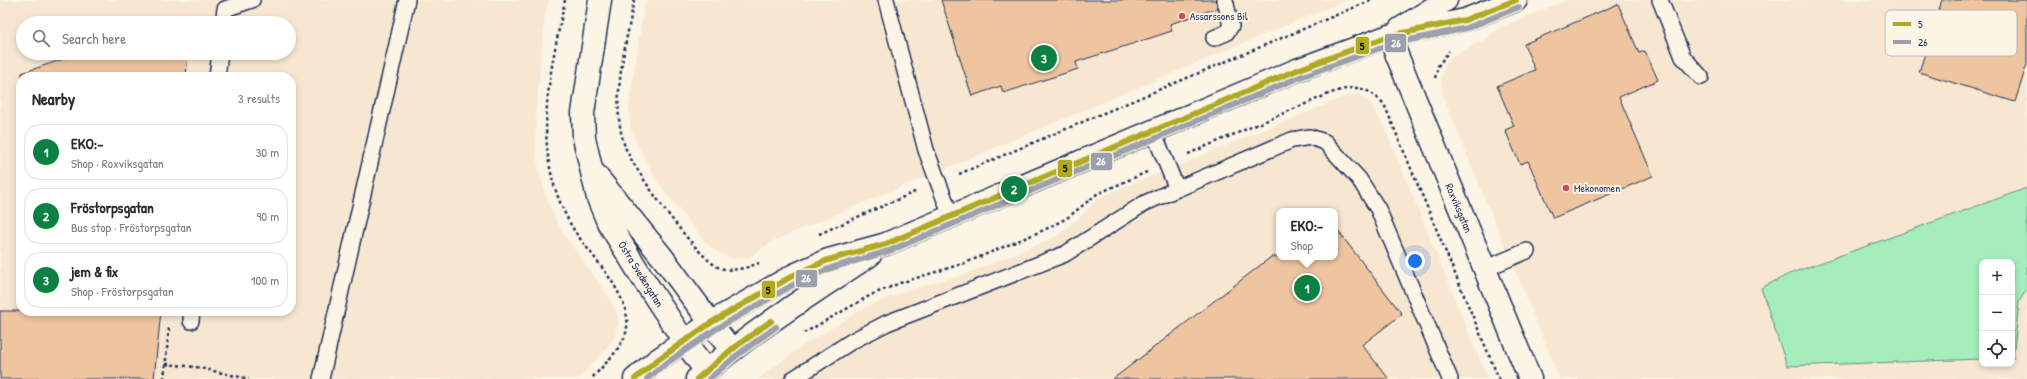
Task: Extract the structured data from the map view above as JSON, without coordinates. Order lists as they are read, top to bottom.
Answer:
{
  "streets": {
    "street": ["Roxviksgatan", "Östra Svedengatan"]
  },
  "places": ["Assarssons Bil", "Mekonomen"],
  "lines": ["transit line 5", "transit line 26"],
  "legend": ["5", "26"],
  "page": {
    "search": "Search here",
    "pins": ["3", "2", "1"],
    "heading": ["Nearby", "3 results"],
    "list": [
      {
        "mark": "1",
        "name": "EKO:-",
        "note": "Shop · Roxviksgatan",
        "value": "30 m"
      },
      {
        "mark": "2",
        "name": "Fröstorpsgatan",
        "note": "Bus stop · Fröstorpsgatan",
        "value": "90 m"
      },
      {
        "mark": "3",
        "name": "jem & fix",
        "note": "Shop · Fröstorpsgatan",
        "value": "100 m"
      }
    ],
    "popup": ["EKO:-", "Shop"],
    "map_buttons": ["+", "−"]
  }
}
